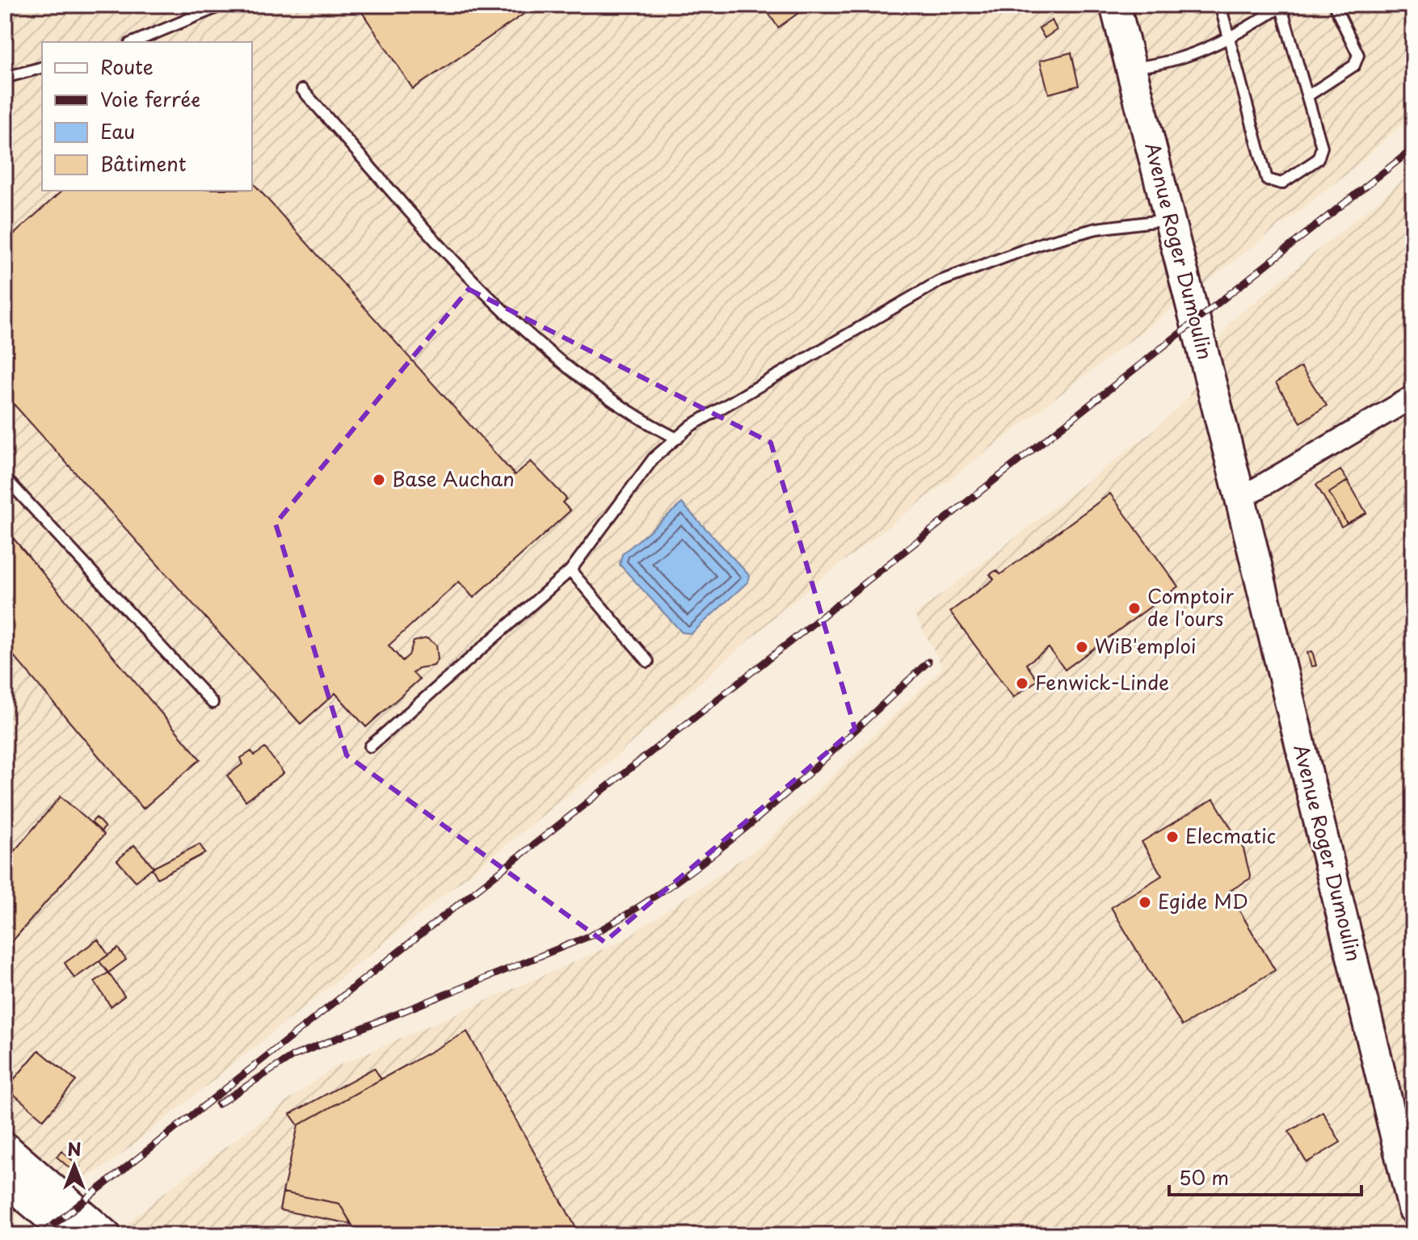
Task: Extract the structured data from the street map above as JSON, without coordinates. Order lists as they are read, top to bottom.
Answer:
{
  "streets": {
    "main road": ["Avenue Roger Dumoulin"]
  },
  "places": [
    "Base Auchan",
    "Comptoir de l'ours",
    "WiB'emploi",
    "Fenwick-Linde",
    "Elecmatic",
    "Egide MD"
  ],
  "legend": [
    "Route",
    "Voie ferrée",
    "Eau",
    "Bâtiment"
  ],
  "scale_bar": "50 m",
  "north": "top"
}
